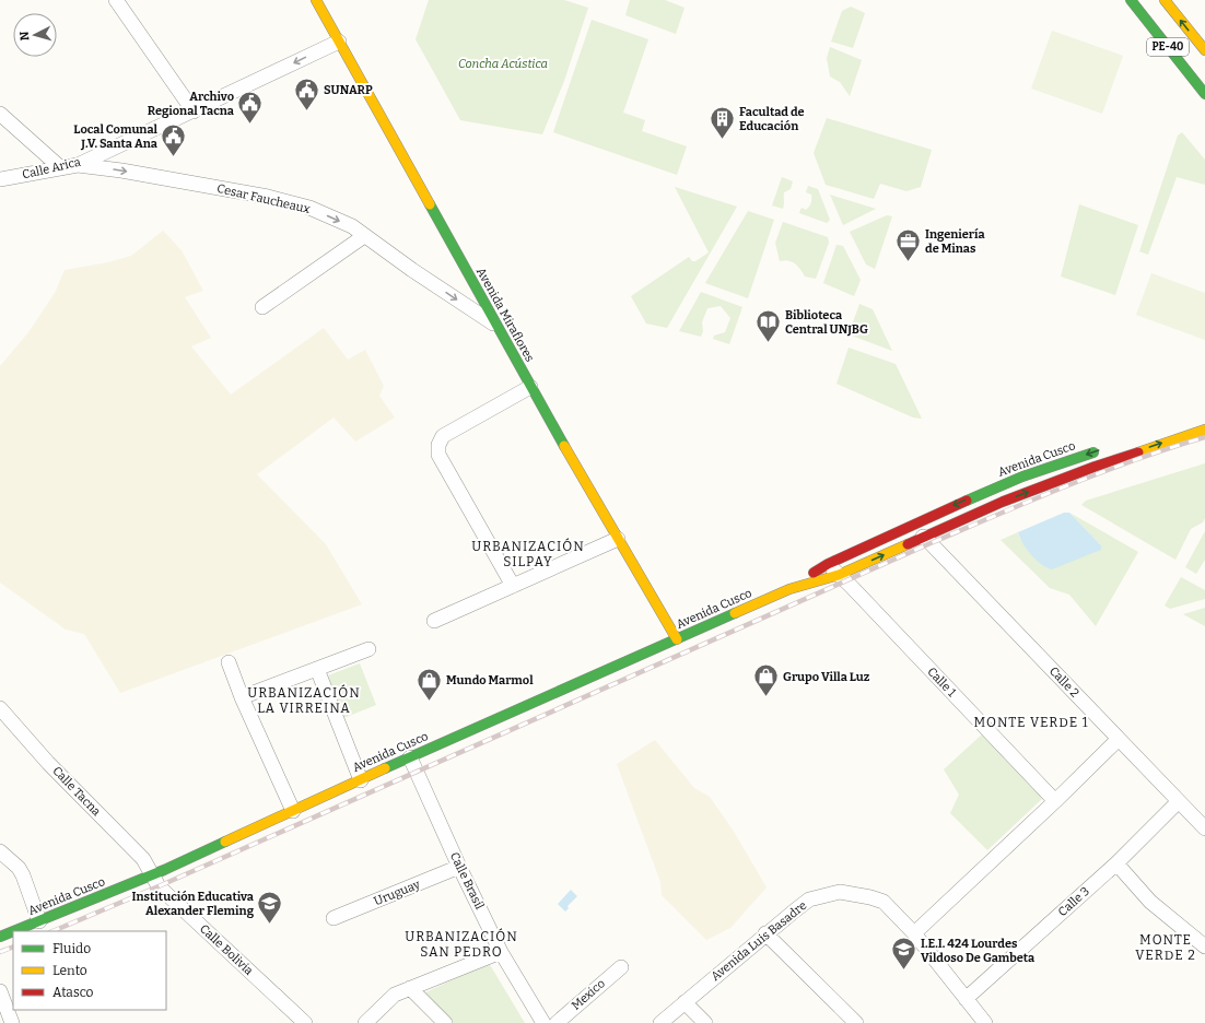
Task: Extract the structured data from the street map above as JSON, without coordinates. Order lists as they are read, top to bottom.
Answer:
{
  "streets": {
    "main road": ["PE-40", "Avenida Miraflores", "Avenida Cusco"],
    "street": [
      "Calle Arica",
      "Cesar Faucheaux",
      "Calle 1",
      "Calle 2",
      "Calle Tacna",
      "Calle Brasil",
      "Uruguay",
      "Calle 3",
      "Avenida Luis Basadre",
      "Calle Bolivia",
      "Mexico"
    ]
  },
  "crossings": [
    ["Calle Arica", "Cesar Faucheaux"],
    ["Calle Arica", "Avenida Miraflores"],
    ["Cesar Faucheaux", "Avenida Miraflores"],
    ["Avenida Miraflores", "Avenida Cusco"],
    ["Avenida Cusco", "Calle 1"],
    ["Avenida Cusco", "Calle 2"],
    ["Avenida Cusco", "Calle Tacna"],
    ["Avenida Cusco", "Calle Brasil"],
    ["Avenida Cusco", "Calle Bolivia"],
    ["Calle 2", "Calle 3"],
    ["Calle Tacna", "Calle Bolivia"],
    ["Calle Brasil", "Uruguay"],
    ["Calle 3", "Avenida Luis Basadre"]
  ],
  "one_way": ["Calle Arica", "Cesar Faucheaux"],
  "districts": [
    "URBANIZACIÓN SILPAY",
    "URBANIZACIÓN LA VIRREINA",
    "MONTE VERDE 1",
    "URBANIZACIÓN SAN PEDRO",
    "MONTE VERDE 2"
  ],
  "parks": ["Concha Acústica"],
  "places": {
    "public building": ["SUNARP", "Archivo Regional Tacna", "Local Comunal J.V. Santa Ana"],
    "building": ["Facultad de Educación"],
    "office": ["Ingeniería de Minas"],
    "library": ["Biblioteca Central UNJBG"],
    "shop": ["Grupo Villa Luz", "Mundo Marmol"],
    "school or university": ["Institución Educativa Alexander Fleming", "I.E.I. 424 Lourdes Vildoso De Gambeta"]
  },
  "legend": ["Fluido", "Lento", "Atasco"],
  "north": "left"
}
